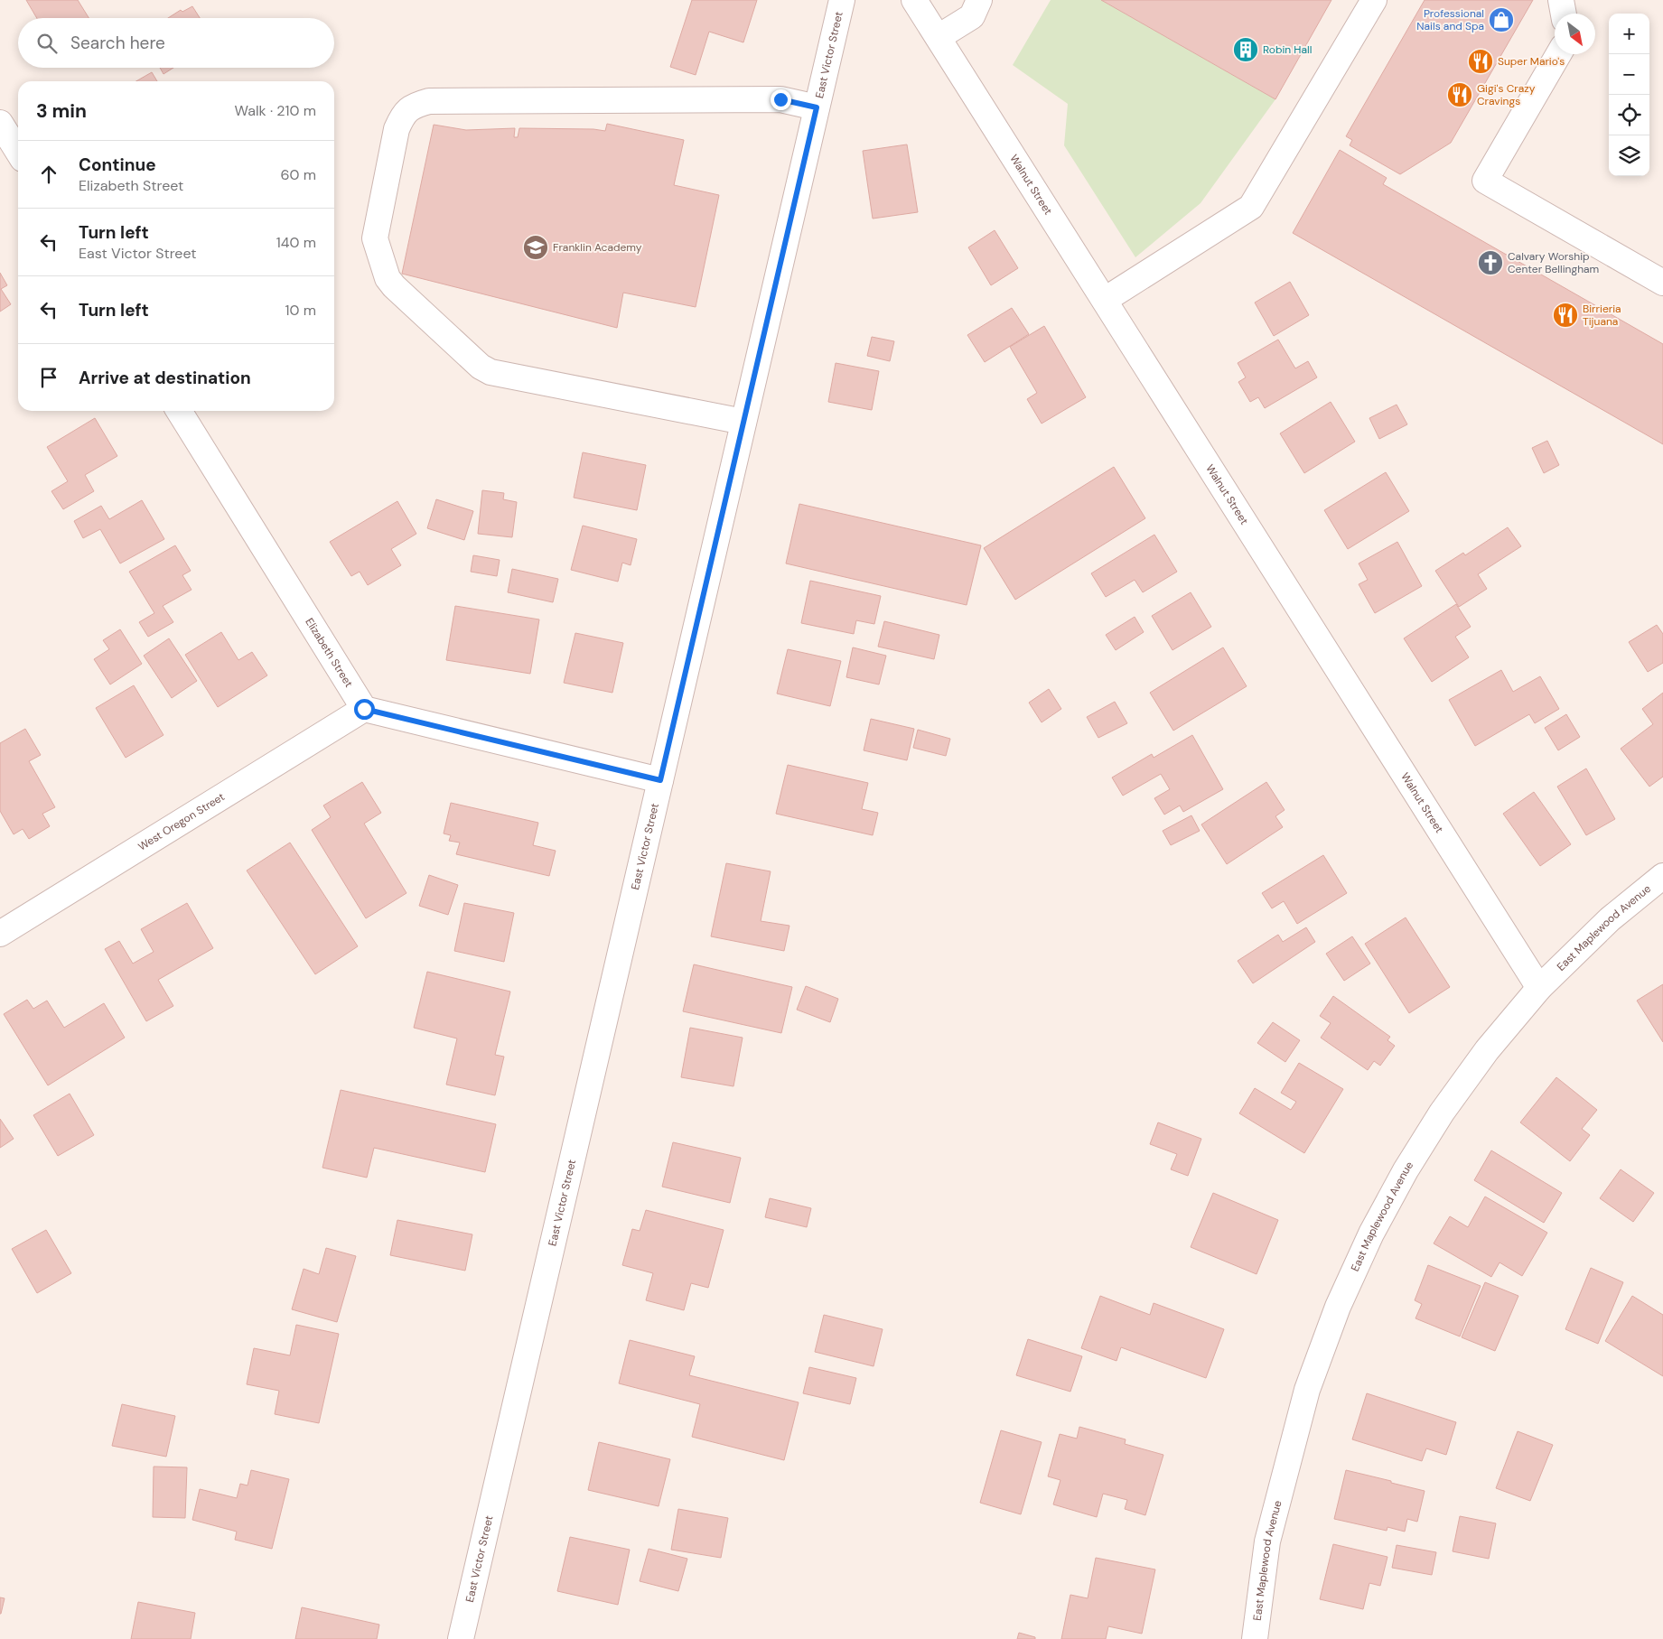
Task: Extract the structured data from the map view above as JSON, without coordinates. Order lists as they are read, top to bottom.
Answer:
{
  "streets": {
    "street": [
      "East Victor Street",
      "Walnut Street",
      "Elizabeth Street",
      "West Oregon Street",
      "East Maplewood Avenue"
    ]
  },
  "crossings": [
    ["Walnut Street", "East Maplewood Avenue"],
    ["Elizabeth Street", "West Oregon Street"]
  ],
  "places": {
    "shop": ["Professional Nails and Spa"],
    "building": ["Robin Hall"],
    "restaurant": ["Super Mario's", "Gigi's Crazy Cravings", "Birrieria Tijuana"],
    "school or university": ["Franklin Academy"],
    "church": ["Calvary Worship Center Bellingham"]
  },
  "north": "bottom right",
  "page": {
    "map_buttons": ["+", "−"],
    "search": "Search here",
    "heading": ["3 min", "Walk · 210 m"],
    "list": [
      ["Continue", "Elizabeth Street", "60 m"],
      ["Turn left", "East Victor Street", "140 m"],
      ["Turn left", "10 m"],
      "Arrive at destination"
    ]
  }
}
